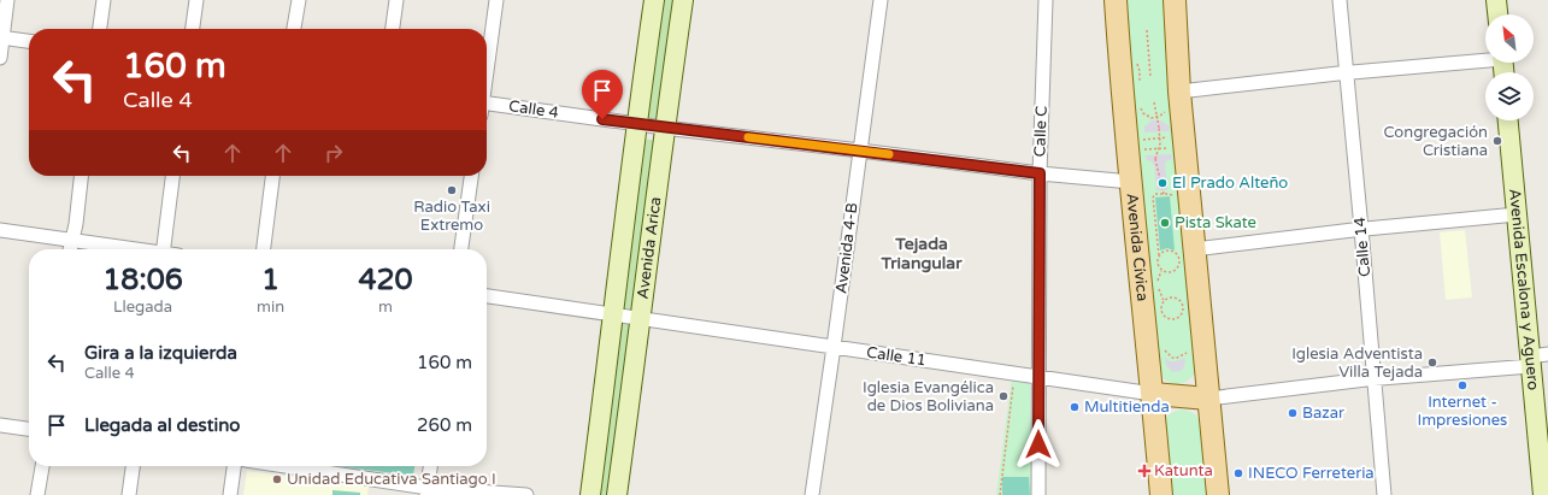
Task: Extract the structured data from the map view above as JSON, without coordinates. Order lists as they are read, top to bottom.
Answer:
{
  "streets": {
    "main road": ["Avenida Cívica"],
    "street": [
      "Calle 4",
      "Calle C",
      "Avenida Arica",
      "Calle 14",
      "Avenida 4-B",
      "Avenida Escalona y Aguero",
      "Calle 11"
    ]
  },
  "crossings": [
    ["Calle 4", "Calle C"],
    ["Calle 4", "Avenida Arica"],
    ["Calle 4", "Avenida 4-B"],
    ["Calle 4", "Avenida Cívica"],
    ["Calle C", "Calle 11"],
    ["Avenida Arica", "Calle 11"],
    ["Avenida 4-B", "Calle 11"],
    ["Avenida Cívica", "Calle 11"]
  ],
  "districts": ["Tejada Triangular"],
  "places": {
    "other": [
      "Congregación Cristiana",
      "El Prado Alteño",
      "Radio Taxi Extremo",
      "Pista Skate",
      "Iglesia Adventista Villa Tejada",
      "Internet - Impresiones",
      "Iglesia Evangélica de Dios Boliviana",
      "Multitienda",
      "Bazar",
      "INECO Ferreteria",
      "Unidad Educativa Santiago I"
    ],
    "health": ["Katunta"]
  },
  "north": "top left",
  "page": {
    "turn": ["160 m", "Calle 4"],
    "eta": [
      "18:06",
      "Llegada",
      "1",
      "min",
      "420",
      "m"
    ],
    "list": [
      {
        "name": "Gira a la izquierda",
        "note": "Calle 4",
        "value": "160 m"
      },
      {
        "name": "Llegada al destino",
        "value": "260 m"
      }
    ]
  }
}
